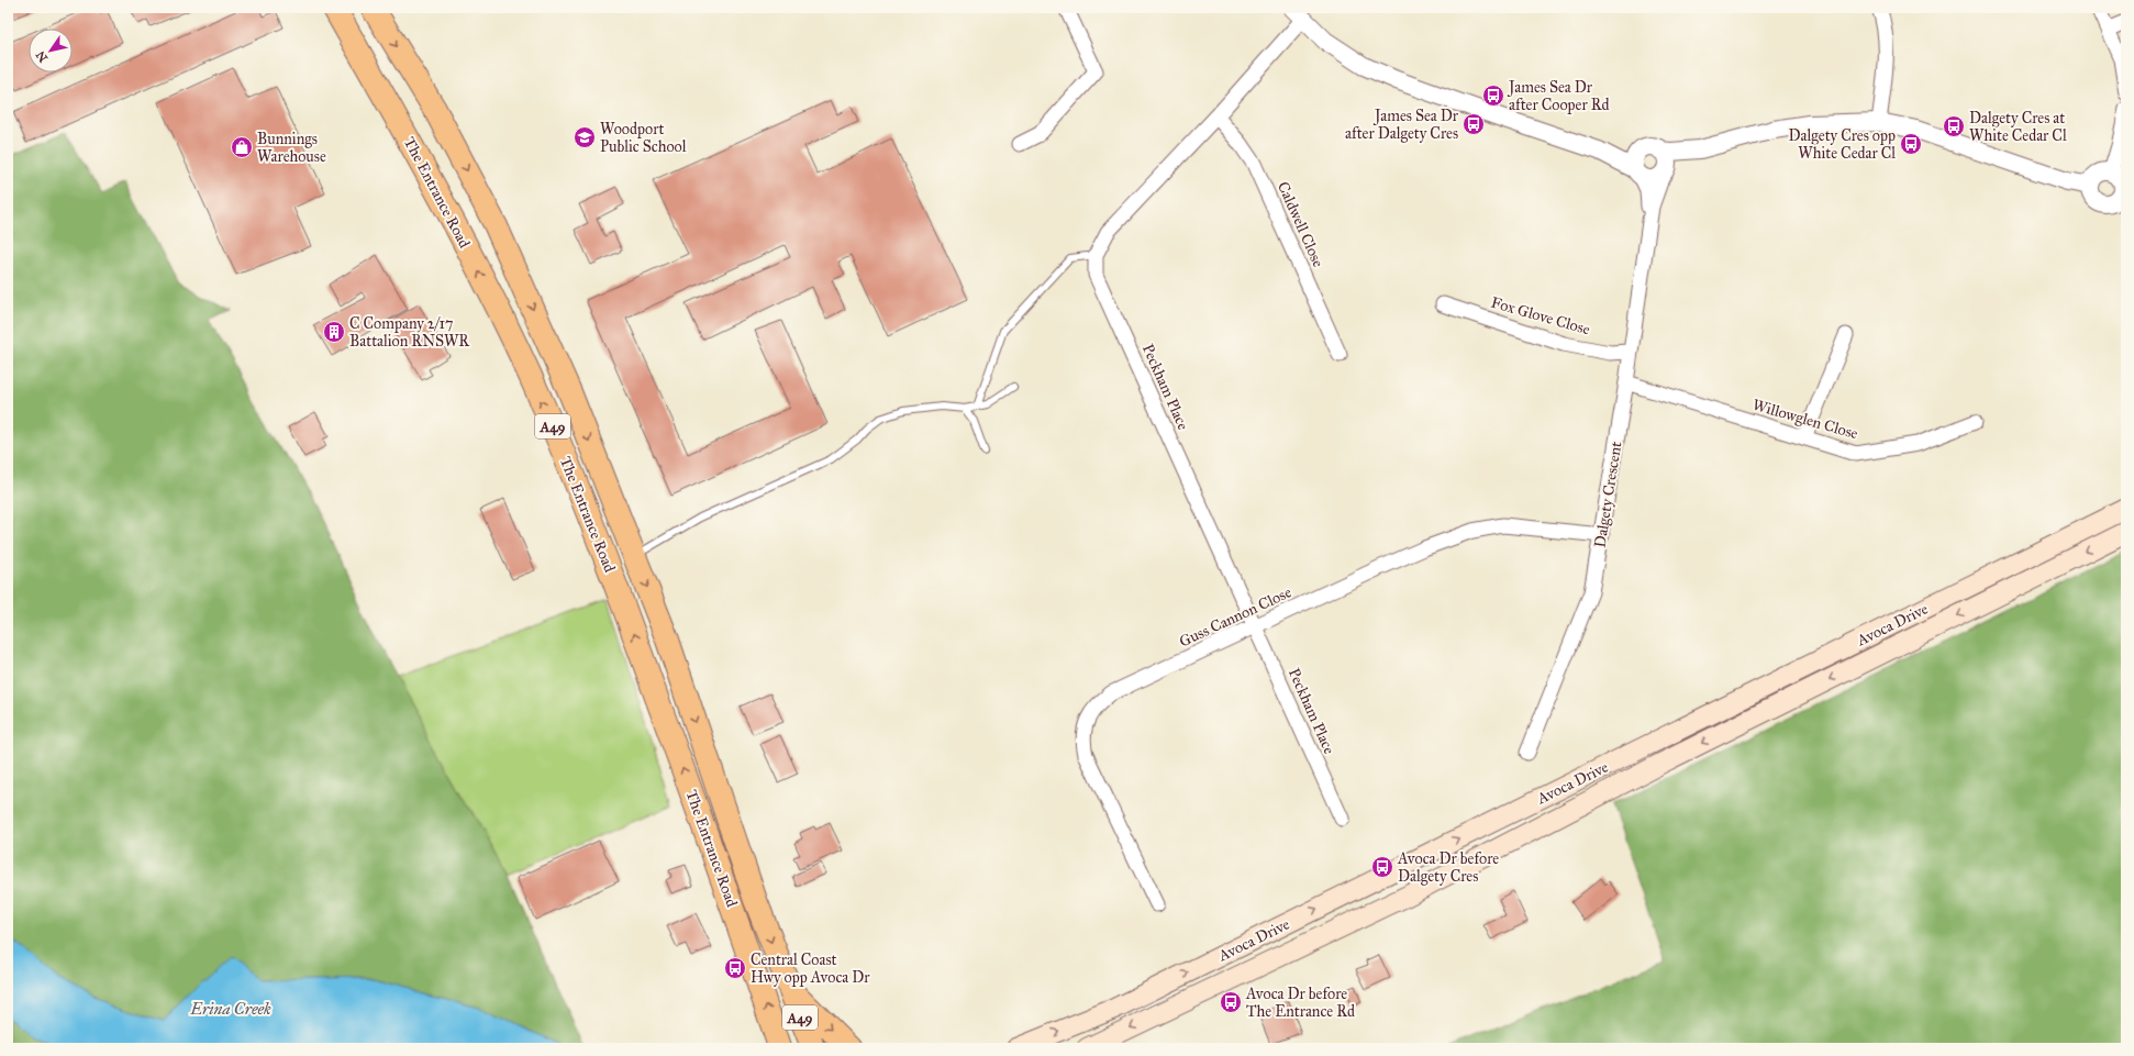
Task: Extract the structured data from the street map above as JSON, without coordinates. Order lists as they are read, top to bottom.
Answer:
{
  "streets": {
    "highway": ["The Entrance Road", "A49"],
    "main road": ["Avoca Drive"],
    "street": [
      "Caldwell Close",
      "Fox Glove Close",
      "Peckham Place",
      "Willowglen Close",
      "Dalgety Crescent",
      "Guss Cannon Close"
    ]
  },
  "crossings": [
    ["Caldwell Close", "Peckham Place"],
    ["Fox Glove Close", "Dalgety Crescent"],
    ["Peckham Place", "Guss Cannon Close"],
    ["Willowglen Close", "Dalgety Crescent"],
    ["Dalgety Crescent", "Guss Cannon Close"]
  ],
  "water": ["Erina Creek"],
  "places": {
    "bus stop": [
      "James Sea Dr after Cooper Rd",
      "James Sea Dr after Dalgety Cres",
      "Dalgety Cres at White Cedar Cl",
      "Dalgety Cres opp White Cedar Cl",
      "Avoca Dr before Dalgety Cres",
      "Central Coast Hwy opp Avoca Dr",
      "Avoca Dr before The Entrance Rd"
    ],
    "school or university": ["Woodport Public School"],
    "shop": ["Bunnings Warehouse"],
    "building": ["C Company 2/17 Battalion RNSWR"]
  },
  "north": "bottom left"
}
